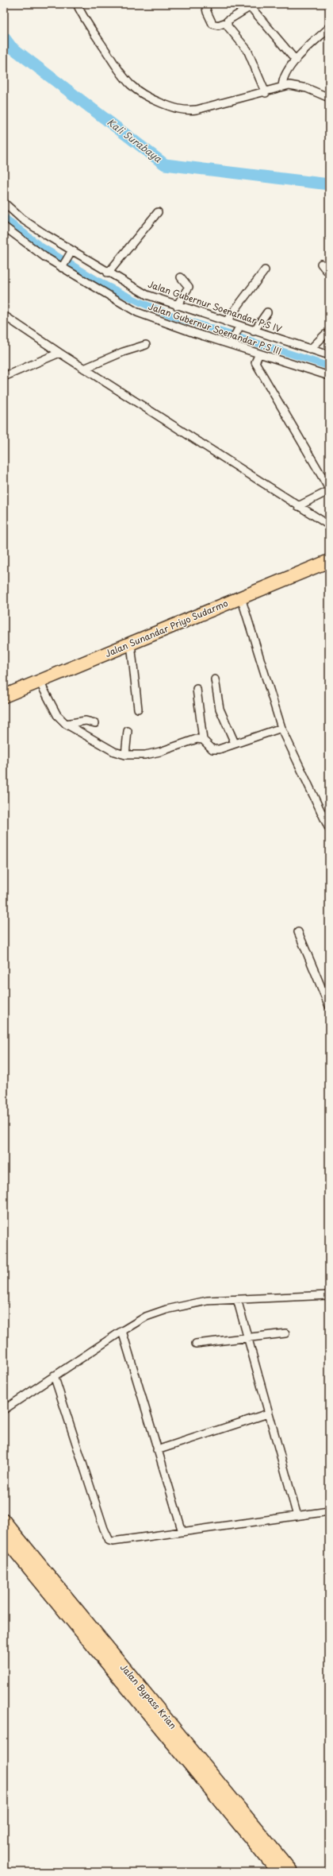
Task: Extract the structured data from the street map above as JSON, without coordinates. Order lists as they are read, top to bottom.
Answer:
{
  "streets": {
    "highway": ["Jalan Sunandar Priyo Sudarmo", "Jalan Bypass Krian"],
    "street": ["Jalan Gubernur Soenandar P.S IV", "Jalan Gubernur Soenandar P.S III"]
  },
  "water": ["Kali Surabaya"]
}
